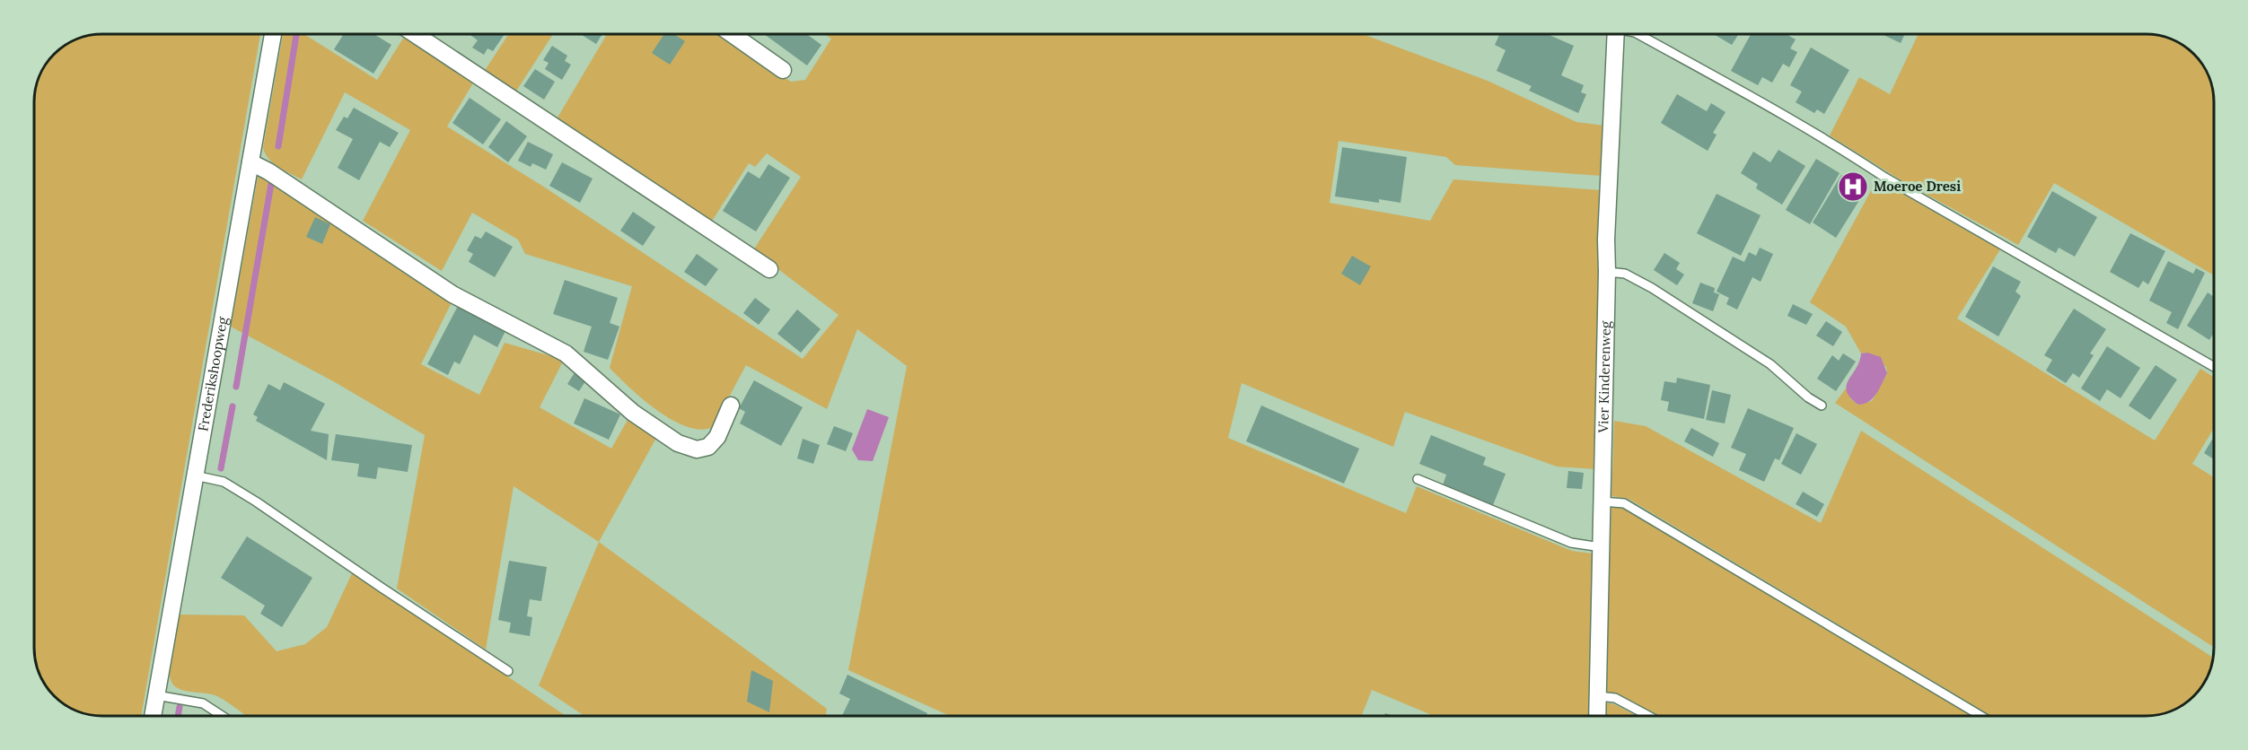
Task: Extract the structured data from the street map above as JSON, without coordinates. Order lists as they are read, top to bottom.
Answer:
{
  "streets": {
    "street": ["Frederikshoopweg", "Vier Kinderenweg"]
  },
  "places": {
    "hospital": ["Moeroe Dresi"]
  }
}
